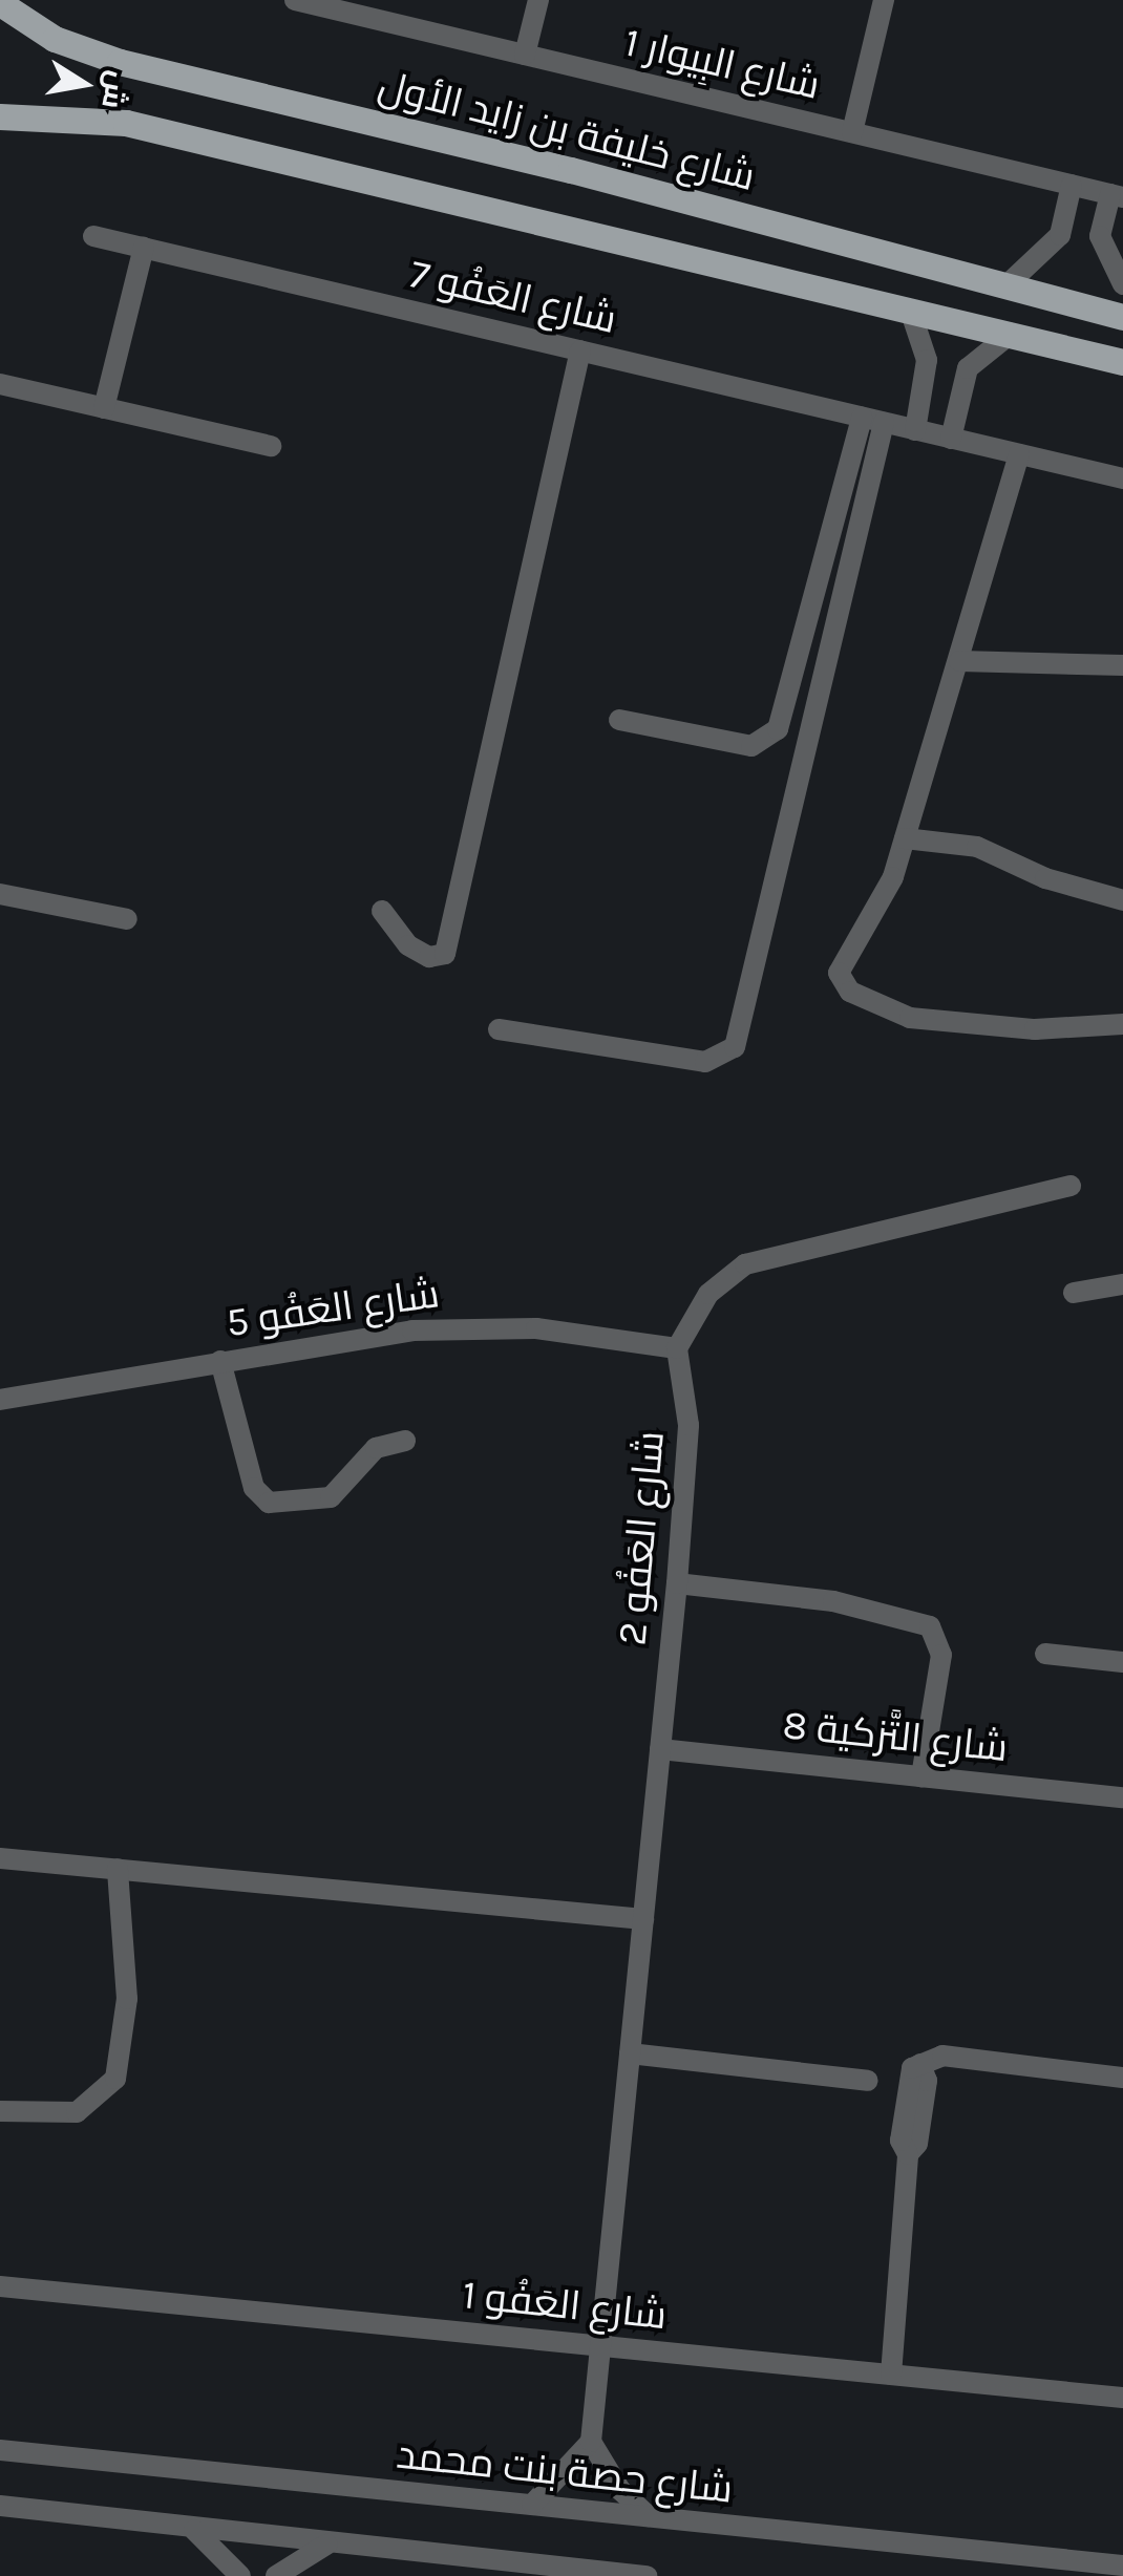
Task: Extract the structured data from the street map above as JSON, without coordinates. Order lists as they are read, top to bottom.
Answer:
{
  "streets": {
    "main road": ["شارع خليفة بن زايد الأول"],
    "street": [
      "شارع البِيوار 1",
      "شارع العَفُو 7",
      "شارع العَفُو 5",
      "شارع العَفُو 2",
      "شارع التَّزكية 8",
      "شارع العَفُو 1",
      "شارع حصة بنت محمد"
    ]
  },
  "crossings": [
    ["شارع العَفُو 5", "شارع العَفُو 2"],
    ["شارع العَفُو 2", "شارع التَّزكية 8"],
    ["شارع العَفُو 2", "شارع العَفُو 1"]
  ],
  "north": "right"
}
